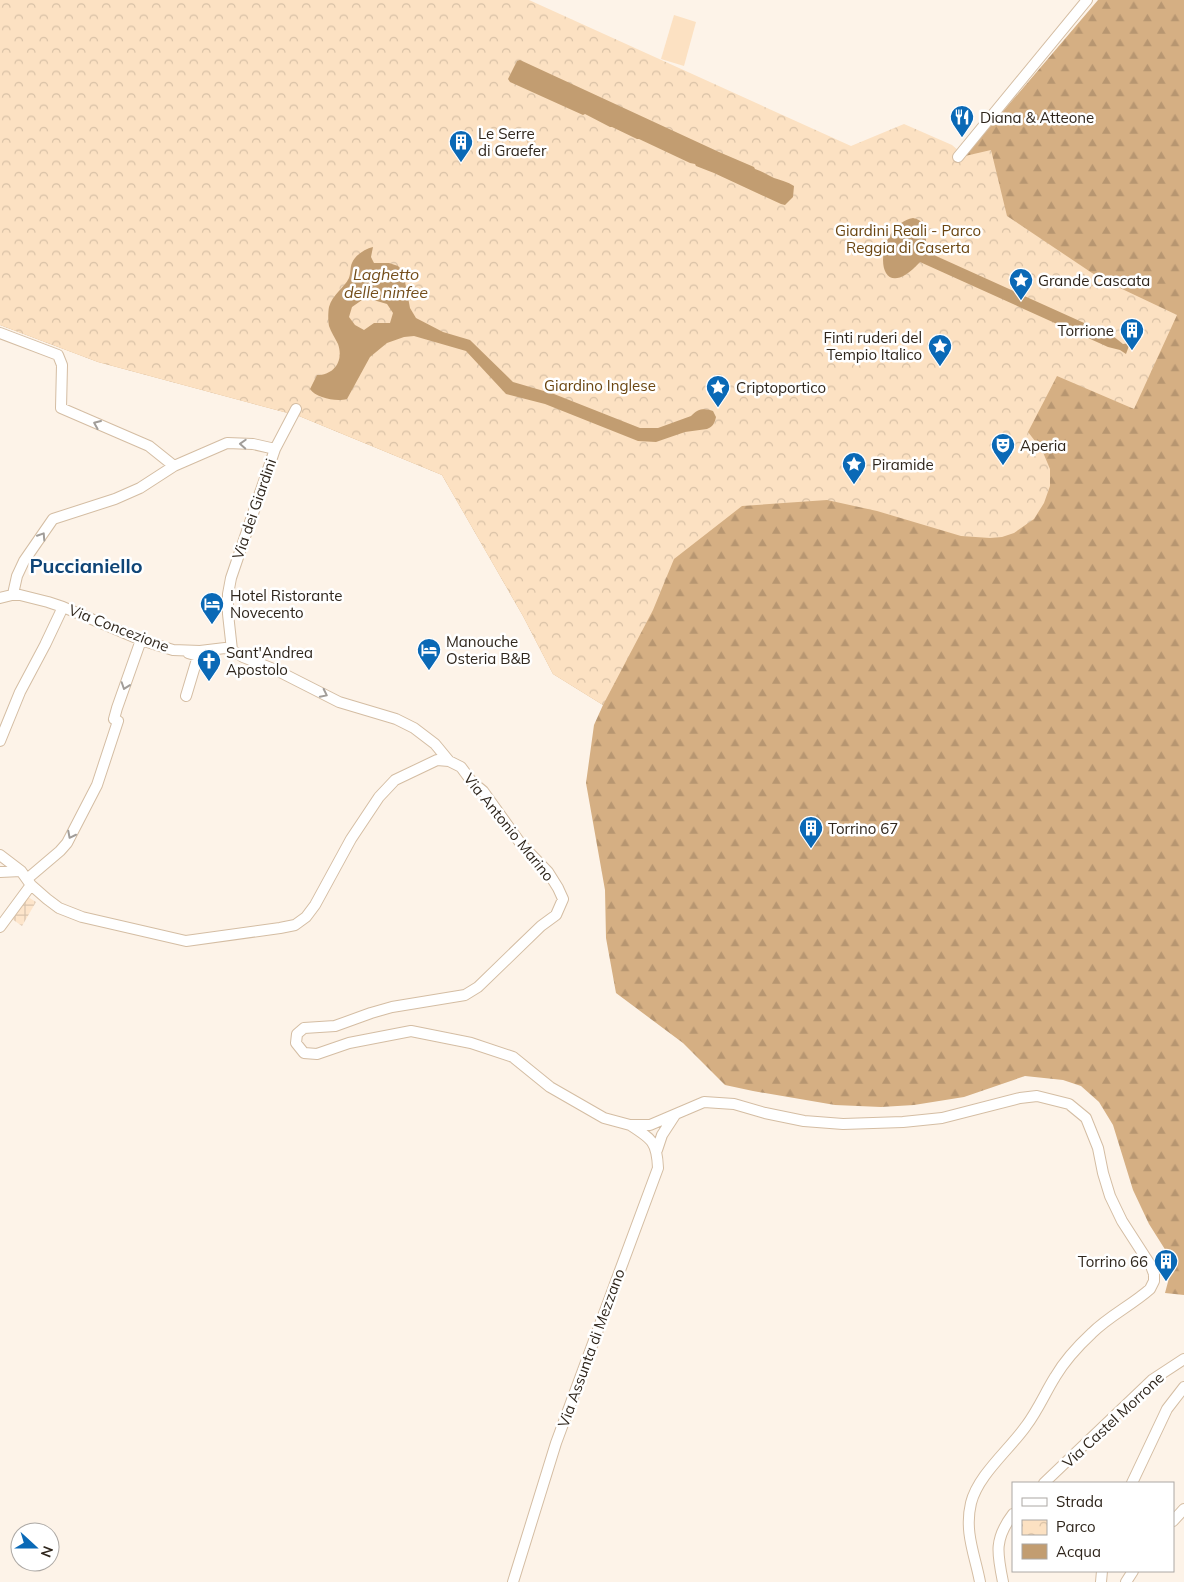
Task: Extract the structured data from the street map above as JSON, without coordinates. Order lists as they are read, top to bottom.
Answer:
{
  "streets": {
    "street": [
      "Via dei Giardini",
      "Via Concezione",
      "Via Antonio Marino",
      "Via Assunta di Mezzano",
      "Via Castel Morrone"
    ]
  },
  "crossings": [
    ["Via dei Giardini", "Via Concezione"],
    ["Via Concezione", "Via Antonio Marino"]
  ],
  "one_way": ["Via Concezione"],
  "districts": ["Puccianiello"],
  "water": ["Laghetto delle ninfee"],
  "parks": ["Giardini Reali - Parco Reggia di Caserta", "Giardino Inglese"],
  "places": {
    "restaurant": ["Diana & Atteone"],
    "building": [
      "Le Serre di Graefer",
      "Torrione",
      "Torrino 67",
      "Torrino 66"
    ],
    "place": [
      "Grande Cascata",
      "Finti ruderi del Tempio Italico",
      "Criptoportico",
      "Piramide"
    ],
    "theatre": ["Aperia"],
    "hotel": ["Hotel Ristorante Novecento", "Manouche Osteria B&B"],
    "church": ["Sant'Andrea Apostolo"]
  },
  "legend": ["Strada", "Parco", "Acqua"],
  "north": "right"
}
